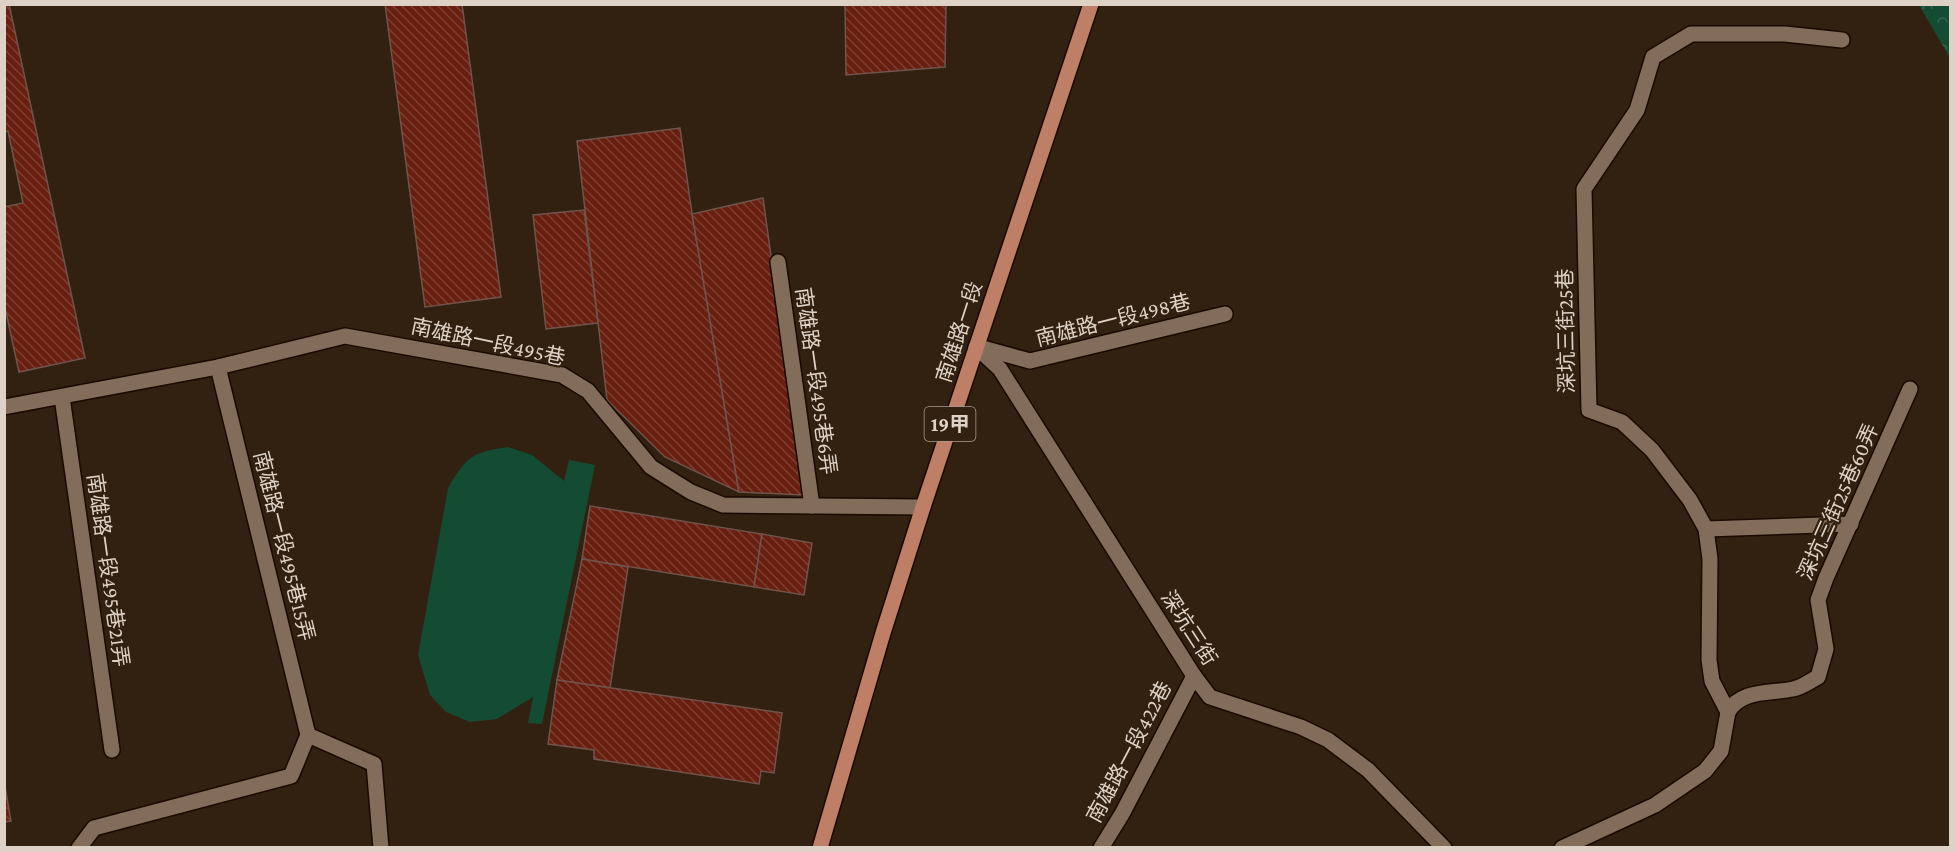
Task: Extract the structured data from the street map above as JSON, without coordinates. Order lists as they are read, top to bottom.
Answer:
{
  "streets": {
    "main road": ["南雄路一段", "19甲"],
    "street": [
      "南雄路一段498巷",
      "深坑三街25巷",
      "南雄路一段495巷",
      "南雄路一段495巷6弄",
      "深坑三街25巷60弄",
      "南雄路一段495巷15弄",
      "南雄路一段495巷21弄",
      "深坑三街",
      "南雄路一段422巷"
    ]
  },
  "crossings": [
    ["南雄路一段498巷", "南雄路一段"],
    ["南雄路一段498巷", "深坑三街"],
    ["深坑三街25巷", "深坑三街25巷60弄"],
    ["南雄路一段", "南雄路一段495巷"],
    ["南雄路一段", "深坑三街"],
    ["南雄路一段495巷", "南雄路一段495巷6弄"],
    ["南雄路一段495巷", "南雄路一段495巷15弄"],
    ["南雄路一段495巷", "南雄路一段495巷21弄"],
    ["深坑三街", "南雄路一段422巷"]
  ]
}
